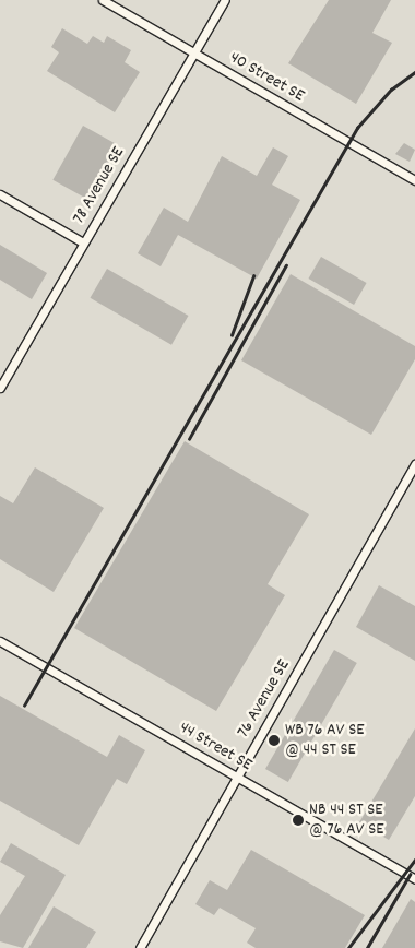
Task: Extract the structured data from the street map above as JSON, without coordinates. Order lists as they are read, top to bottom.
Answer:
{
  "streets": {
    "street": [
      "40 Street SE",
      "78 Avenue SE",
      "76 Avenue SE",
      "44 Street SE"
    ]
  },
  "crossings": [
    ["40 Street SE", "78 Avenue SE"],
    ["76 Avenue SE", "44 Street SE"]
  ],
  "places": ["WB 76 AV SE @ 44 ST SE", "NB 44 ST SE @ 76 AV SE"]
}
